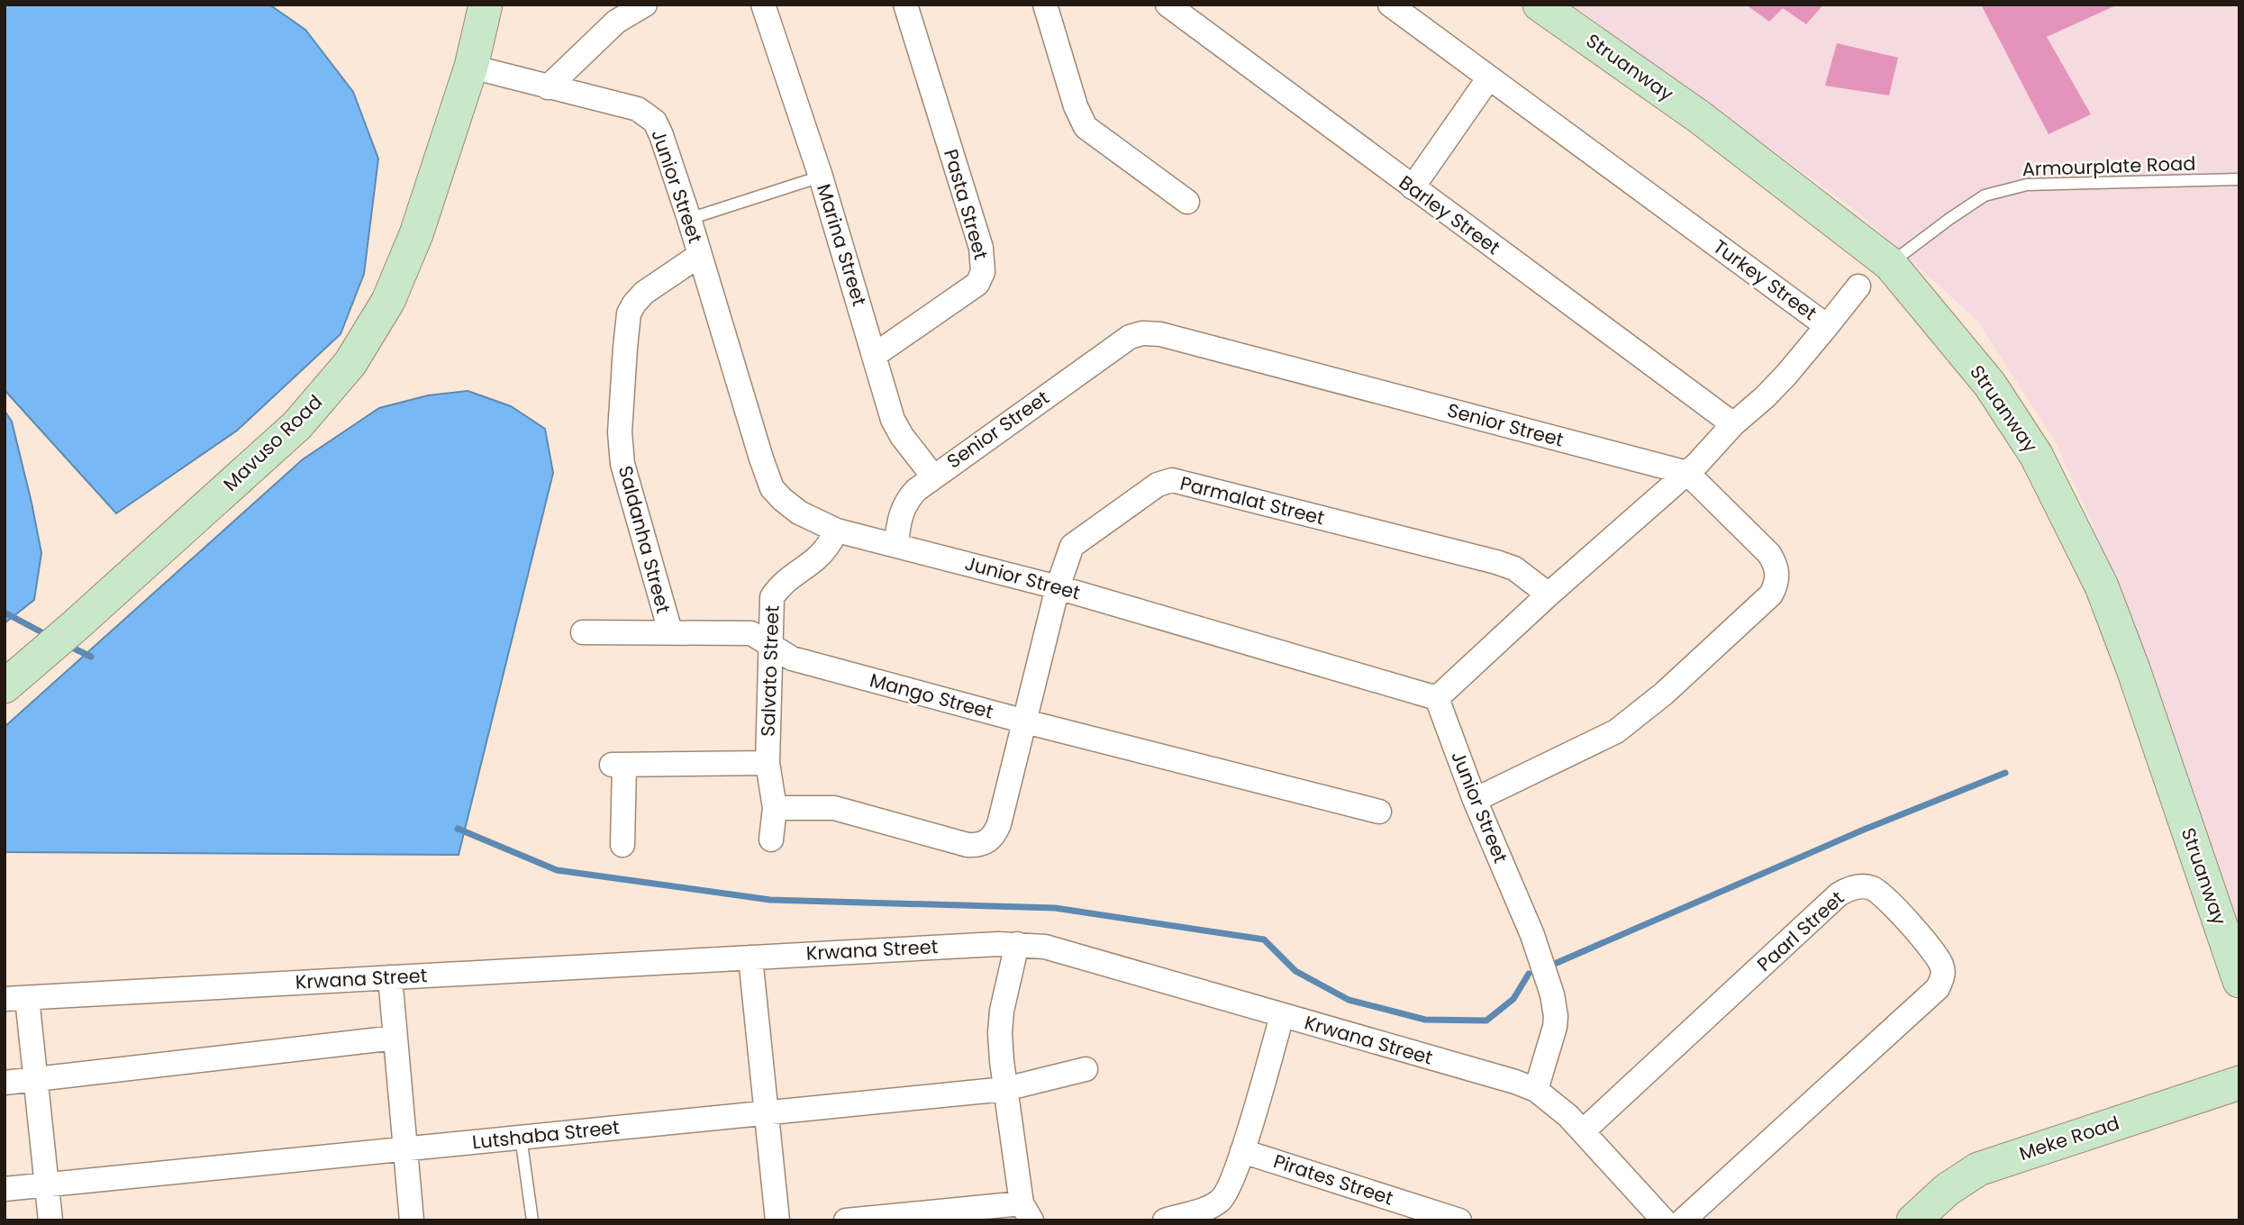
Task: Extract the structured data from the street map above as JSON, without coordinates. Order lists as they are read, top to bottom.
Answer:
{
  "streets": {
    "street": [
      "Struanway",
      "Junior Street",
      "Pasta Street",
      "Barley Street",
      "Marina Street",
      "Turkey Street",
      "Senior Street",
      "Mavuso Road",
      "Parmalat Street",
      "Saldanha Street",
      "Salvato Street",
      "Mango Street",
      "Paarl Street",
      "Krwana Street",
      "Lutshaba Street",
      "Meke Road",
      "Pirates Street"
    ],
    "lane": ["Armourplate Road"]
  },
  "crossings": [
    ["Struanway", "Armourplate Road"],
    ["Junior Street", "Turkey Street"],
    ["Junior Street", "Senior Street"],
    ["Junior Street", "Mavuso Road"],
    ["Junior Street", "Parmalat Street"],
    ["Junior Street", "Saldanha Street"],
    ["Junior Street", "Salvato Street"],
    ["Junior Street", "Krwana Street"],
    ["Pasta Street", "Marina Street"],
    ["Barley Street", "Turkey Street"],
    ["Marina Street", "Senior Street"],
    ["Turkey Street", "Senior Street"],
    ["Turkey Street", "Parmalat Street"],
    ["Parmalat Street", "Salvato Street"],
    ["Parmalat Street", "Mango Street"],
    ["Saldanha Street", "Mango Street"],
    ["Salvato Street", "Mango Street"],
    ["Paarl Street", "Krwana Street"]
  ]
}
